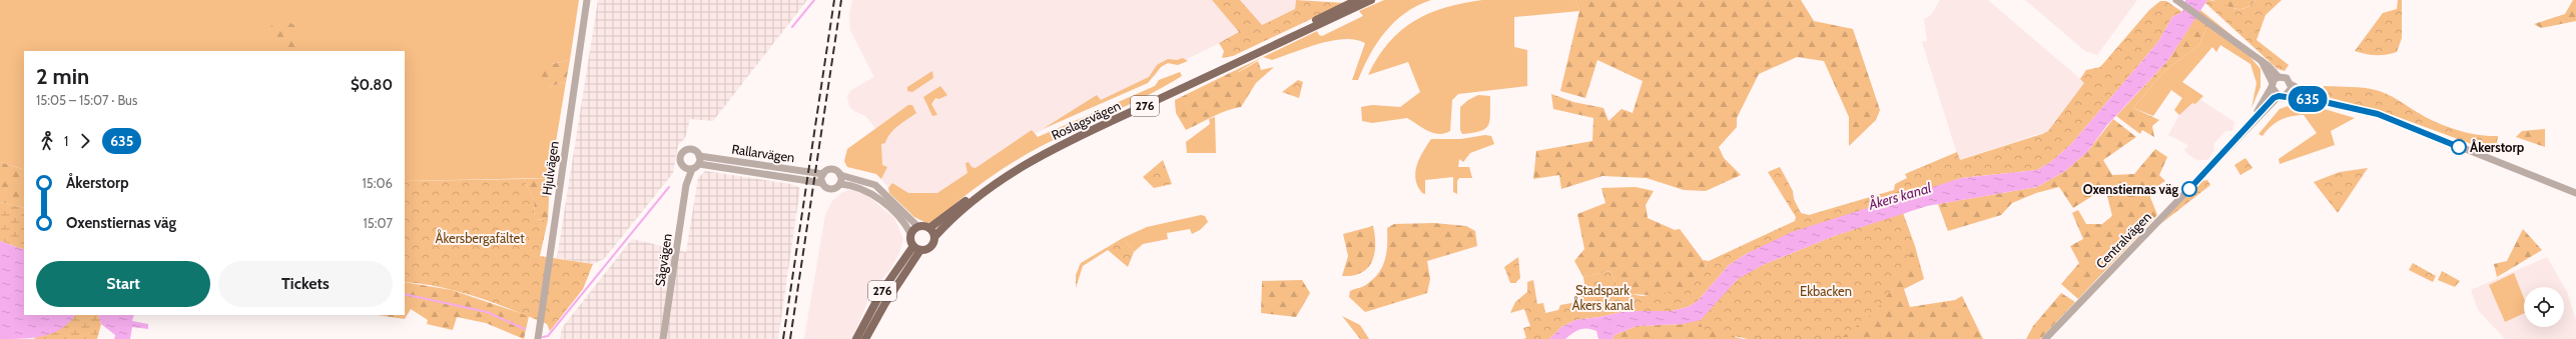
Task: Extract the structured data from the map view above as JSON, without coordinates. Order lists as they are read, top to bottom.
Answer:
{
  "streets": {
    "main road": ["276", "Roslagsvägen"],
    "street": [
      "Rallarvägen",
      "Hjulvägen",
      "Centralvägen",
      "Sågvägen"
    ]
  },
  "crossings": [
    ["276", "Roslagsvägen"],
    ["Rallarvägen", "Sågvägen"]
  ],
  "water": ["Åkers kanal"],
  "parks": ["Åkersbergafältet", "Stadspark Åkers kanal", "Ekbacken"],
  "places": ["Åkerstorp", "Oxenstiernas väg"],
  "lines": ["bus line 635"],
  "page": {
    "on_map": "635",
    "heading": ["2 min", "15:05 – 15:07 · Bus", "$0.80"],
    "legs": ["1", "635"],
    "list": [
      {
        "name": "Åkerstorp",
        "value": "15:06"
      },
      {
        "name": "Oxenstiernas väg",
        "value": "15:07"
      }
    ],
    "buttons": ["Start", "Tickets"]
  }
}
